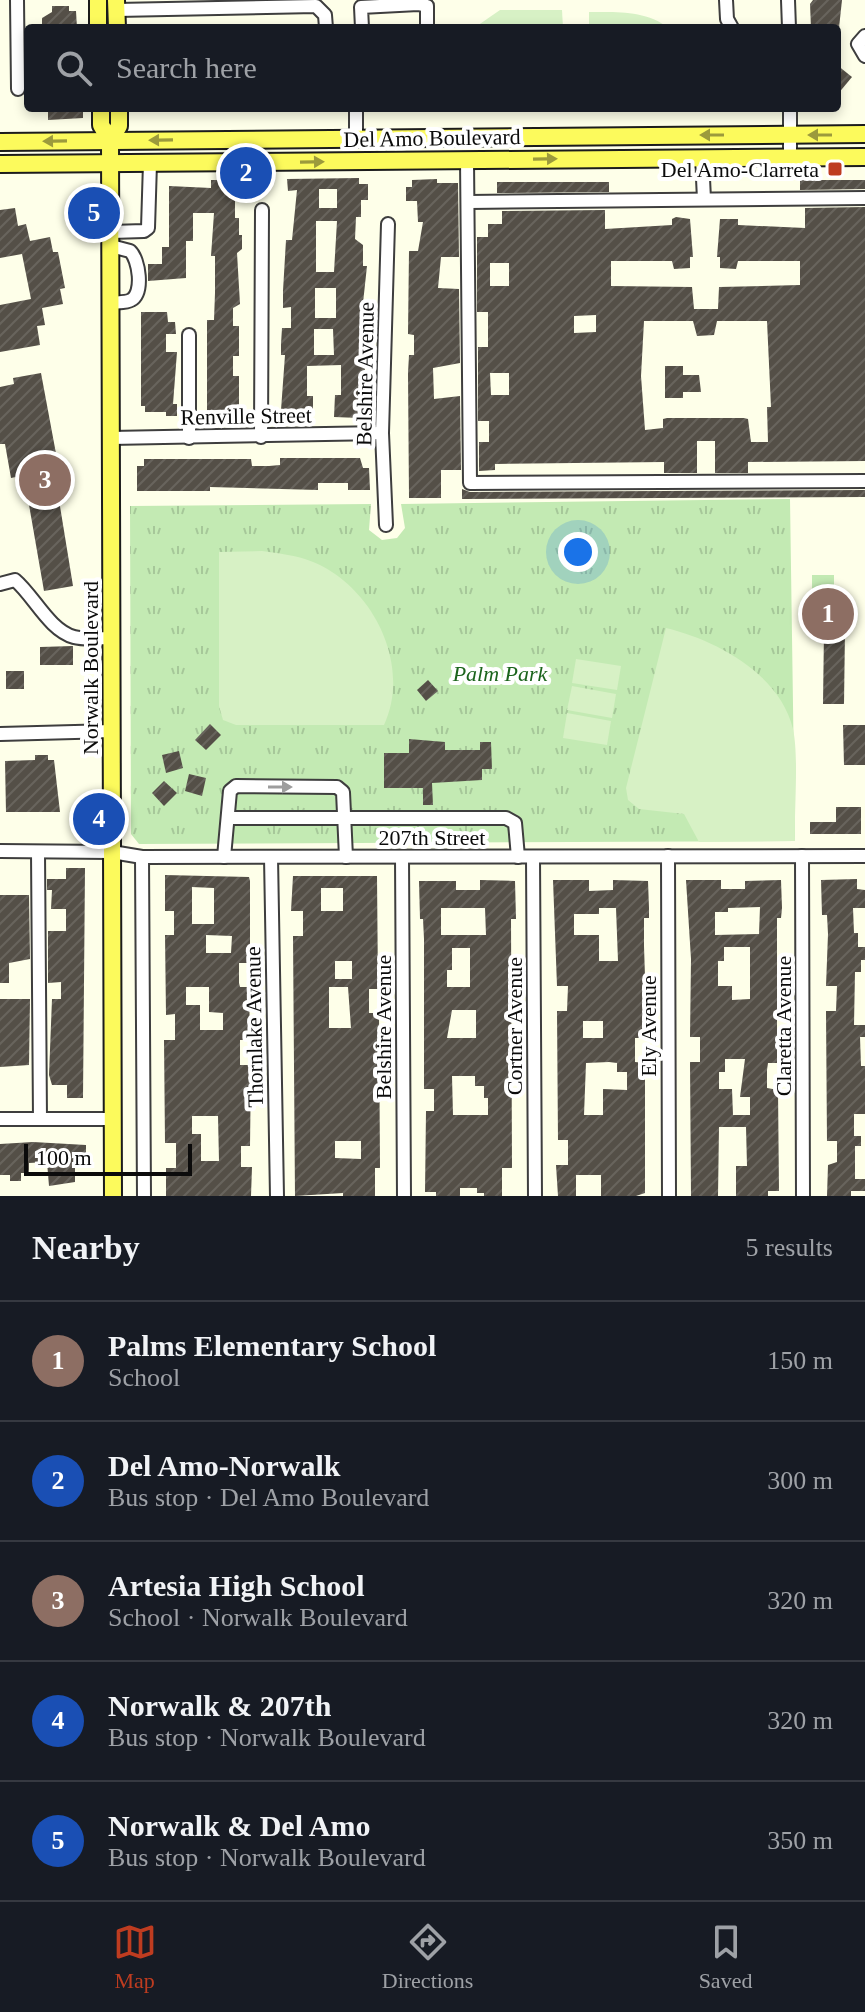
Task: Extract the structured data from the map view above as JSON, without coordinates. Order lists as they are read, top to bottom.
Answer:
{
  "streets": {
    "main road": ["Del Amo Boulevard", "Norwalk Boulevard"],
    "street": [
      "Belshire Avenue",
      "Renville Street",
      "207th Street",
      "Cortner Avenue",
      "Ely Avenue",
      "Claretta Avenue",
      "Thornlake Avenue"
    ]
  },
  "crossings": [
    ["Del Amo Boulevard", "Norwalk Boulevard"],
    ["Belshire Avenue", "Renville Street"],
    ["Belshire Avenue", "207th Street"],
    ["Renville Street", "Norwalk Boulevard"],
    ["Norwalk Boulevard", "207th Street"],
    ["207th Street", "Cortner Avenue"],
    ["207th Street", "Ely Avenue"],
    ["207th Street", "Claretta Avenue"],
    ["207th Street", "Thornlake Avenue"]
  ],
  "parks": ["Palm Park"],
  "places": {
    "transit": ["Del Amo-Clarreta"]
  },
  "scale_bar": "100 m",
  "page": {
    "search": "Search here",
    "pins": [
      "2",
      "5",
      "3",
      "1",
      "4"
    ],
    "scale": "100 m",
    "heading": ["Nearby", "5 results"],
    "list": [
      {
        "mark": "1",
        "name": "Palms Elementary School",
        "note": "School",
        "value": "150 m"
      },
      {
        "mark": "2",
        "name": "Del Amo-Norwalk",
        "note": "Bus stop · Del Amo Boulevard",
        "value": "300 m"
      },
      {
        "mark": "3",
        "name": "Artesia High School",
        "note": "School · Norwalk Boulevard",
        "value": "320 m"
      },
      {
        "mark": "4",
        "name": "Norwalk & 207th",
        "note": "Bus stop · Norwalk Boulevard",
        "value": "320 m"
      },
      {
        "mark": "5",
        "name": "Norwalk & Del Amo",
        "note": "Bus stop · Norwalk Boulevard",
        "value": "350 m"
      }
    ],
    "nav": ["Map", "Directions", "Saved"]
  }
}
